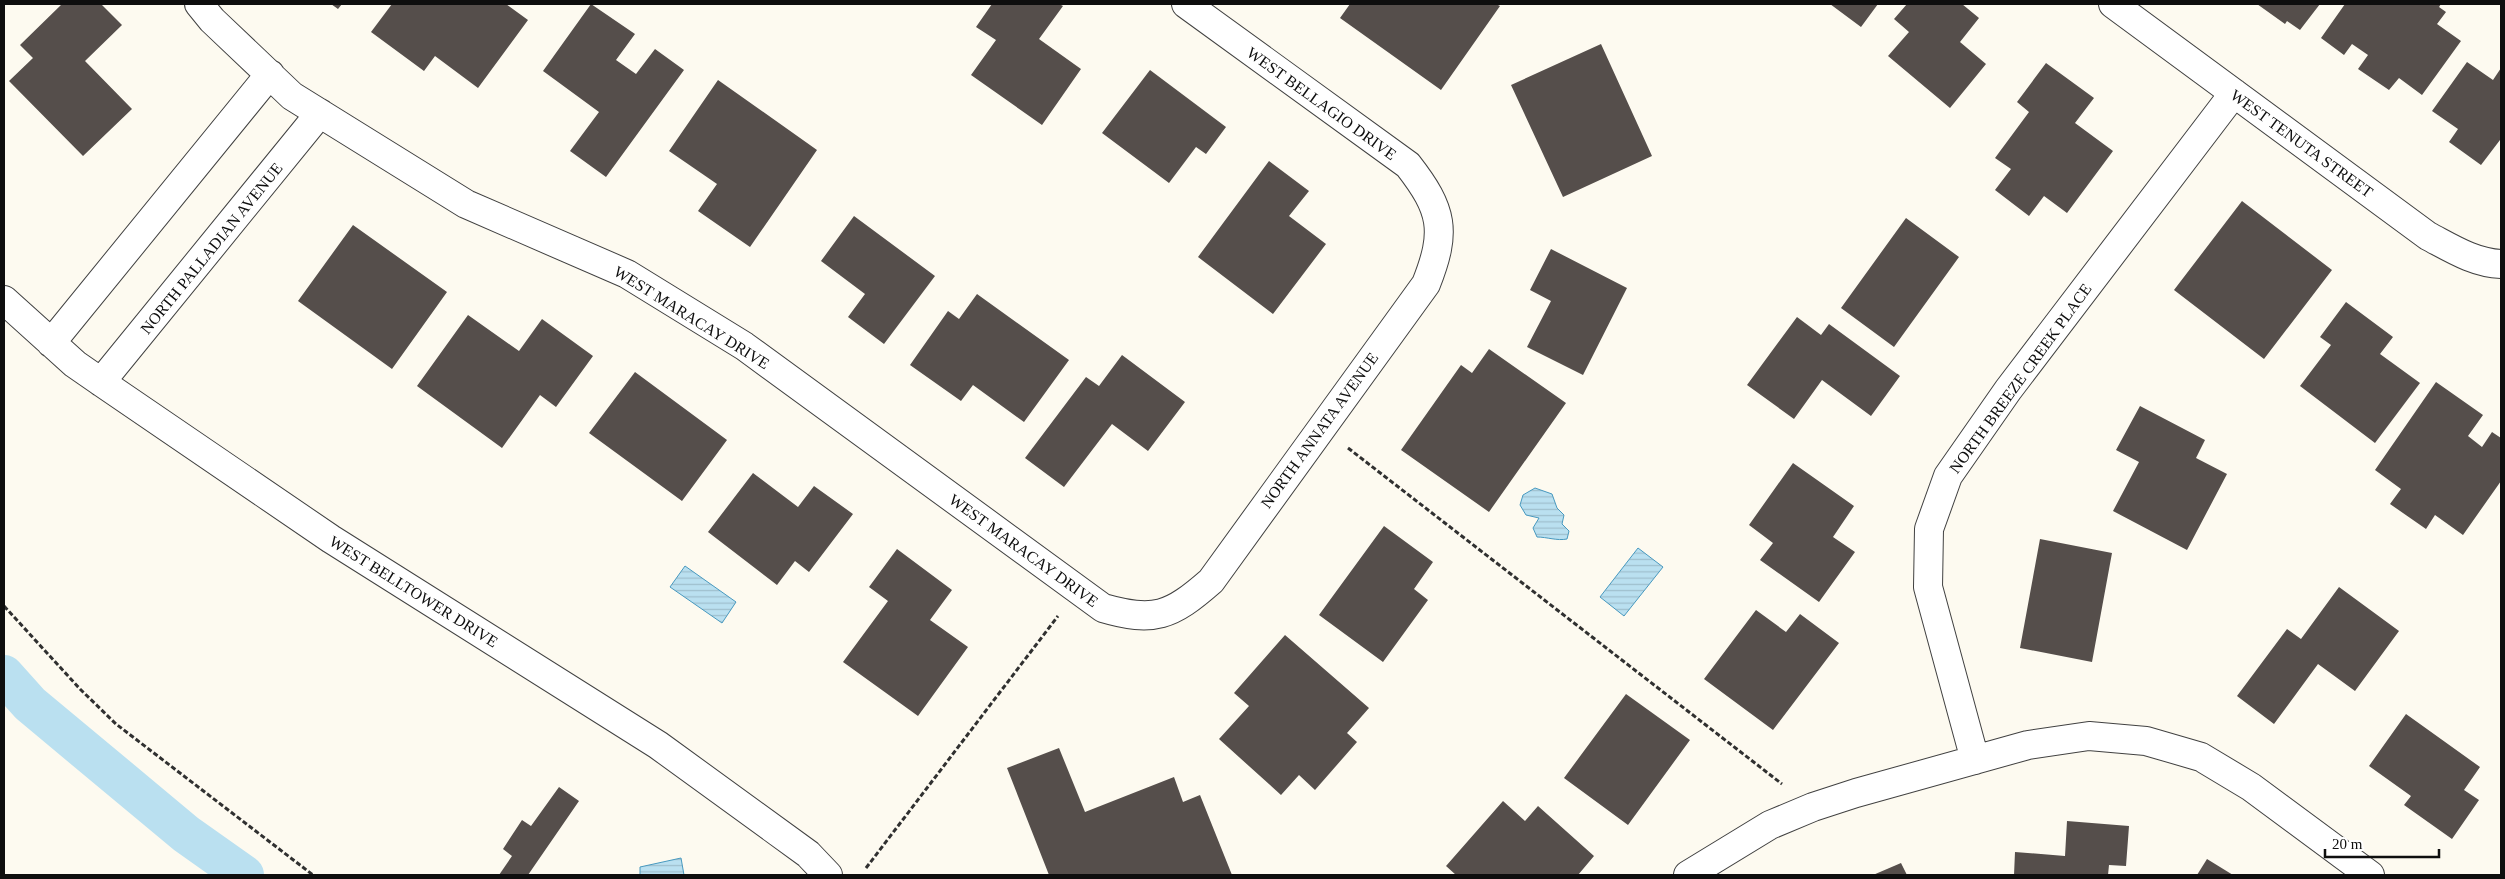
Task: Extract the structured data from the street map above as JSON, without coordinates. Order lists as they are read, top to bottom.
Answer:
{
  "streets": {
    "street": [
      "WEST BELLAGIO DRIVE",
      "WEST TENUTA STREET",
      "NORTH PALLADIAN AVENUE",
      "WEST MARACAY DRIVE",
      "NORTH BREEZE CREEK PLACE",
      "NORTH ANNATA AVENUE",
      "WEST BELLTOWER DRIVE"
    ]
  },
  "crossings": [
    ["WEST BELLAGIO DRIVE", "NORTH ANNATA AVENUE"],
    ["WEST TENUTA STREET", "NORTH BREEZE CREEK PLACE"],
    ["NORTH PALLADIAN AVENUE", "WEST MARACAY DRIVE"],
    ["NORTH PALLADIAN AVENUE", "WEST BELLTOWER DRIVE"],
    ["WEST MARACAY DRIVE", "NORTH ANNATA AVENUE"]
  ],
  "scale_bar": "20 m"
}
